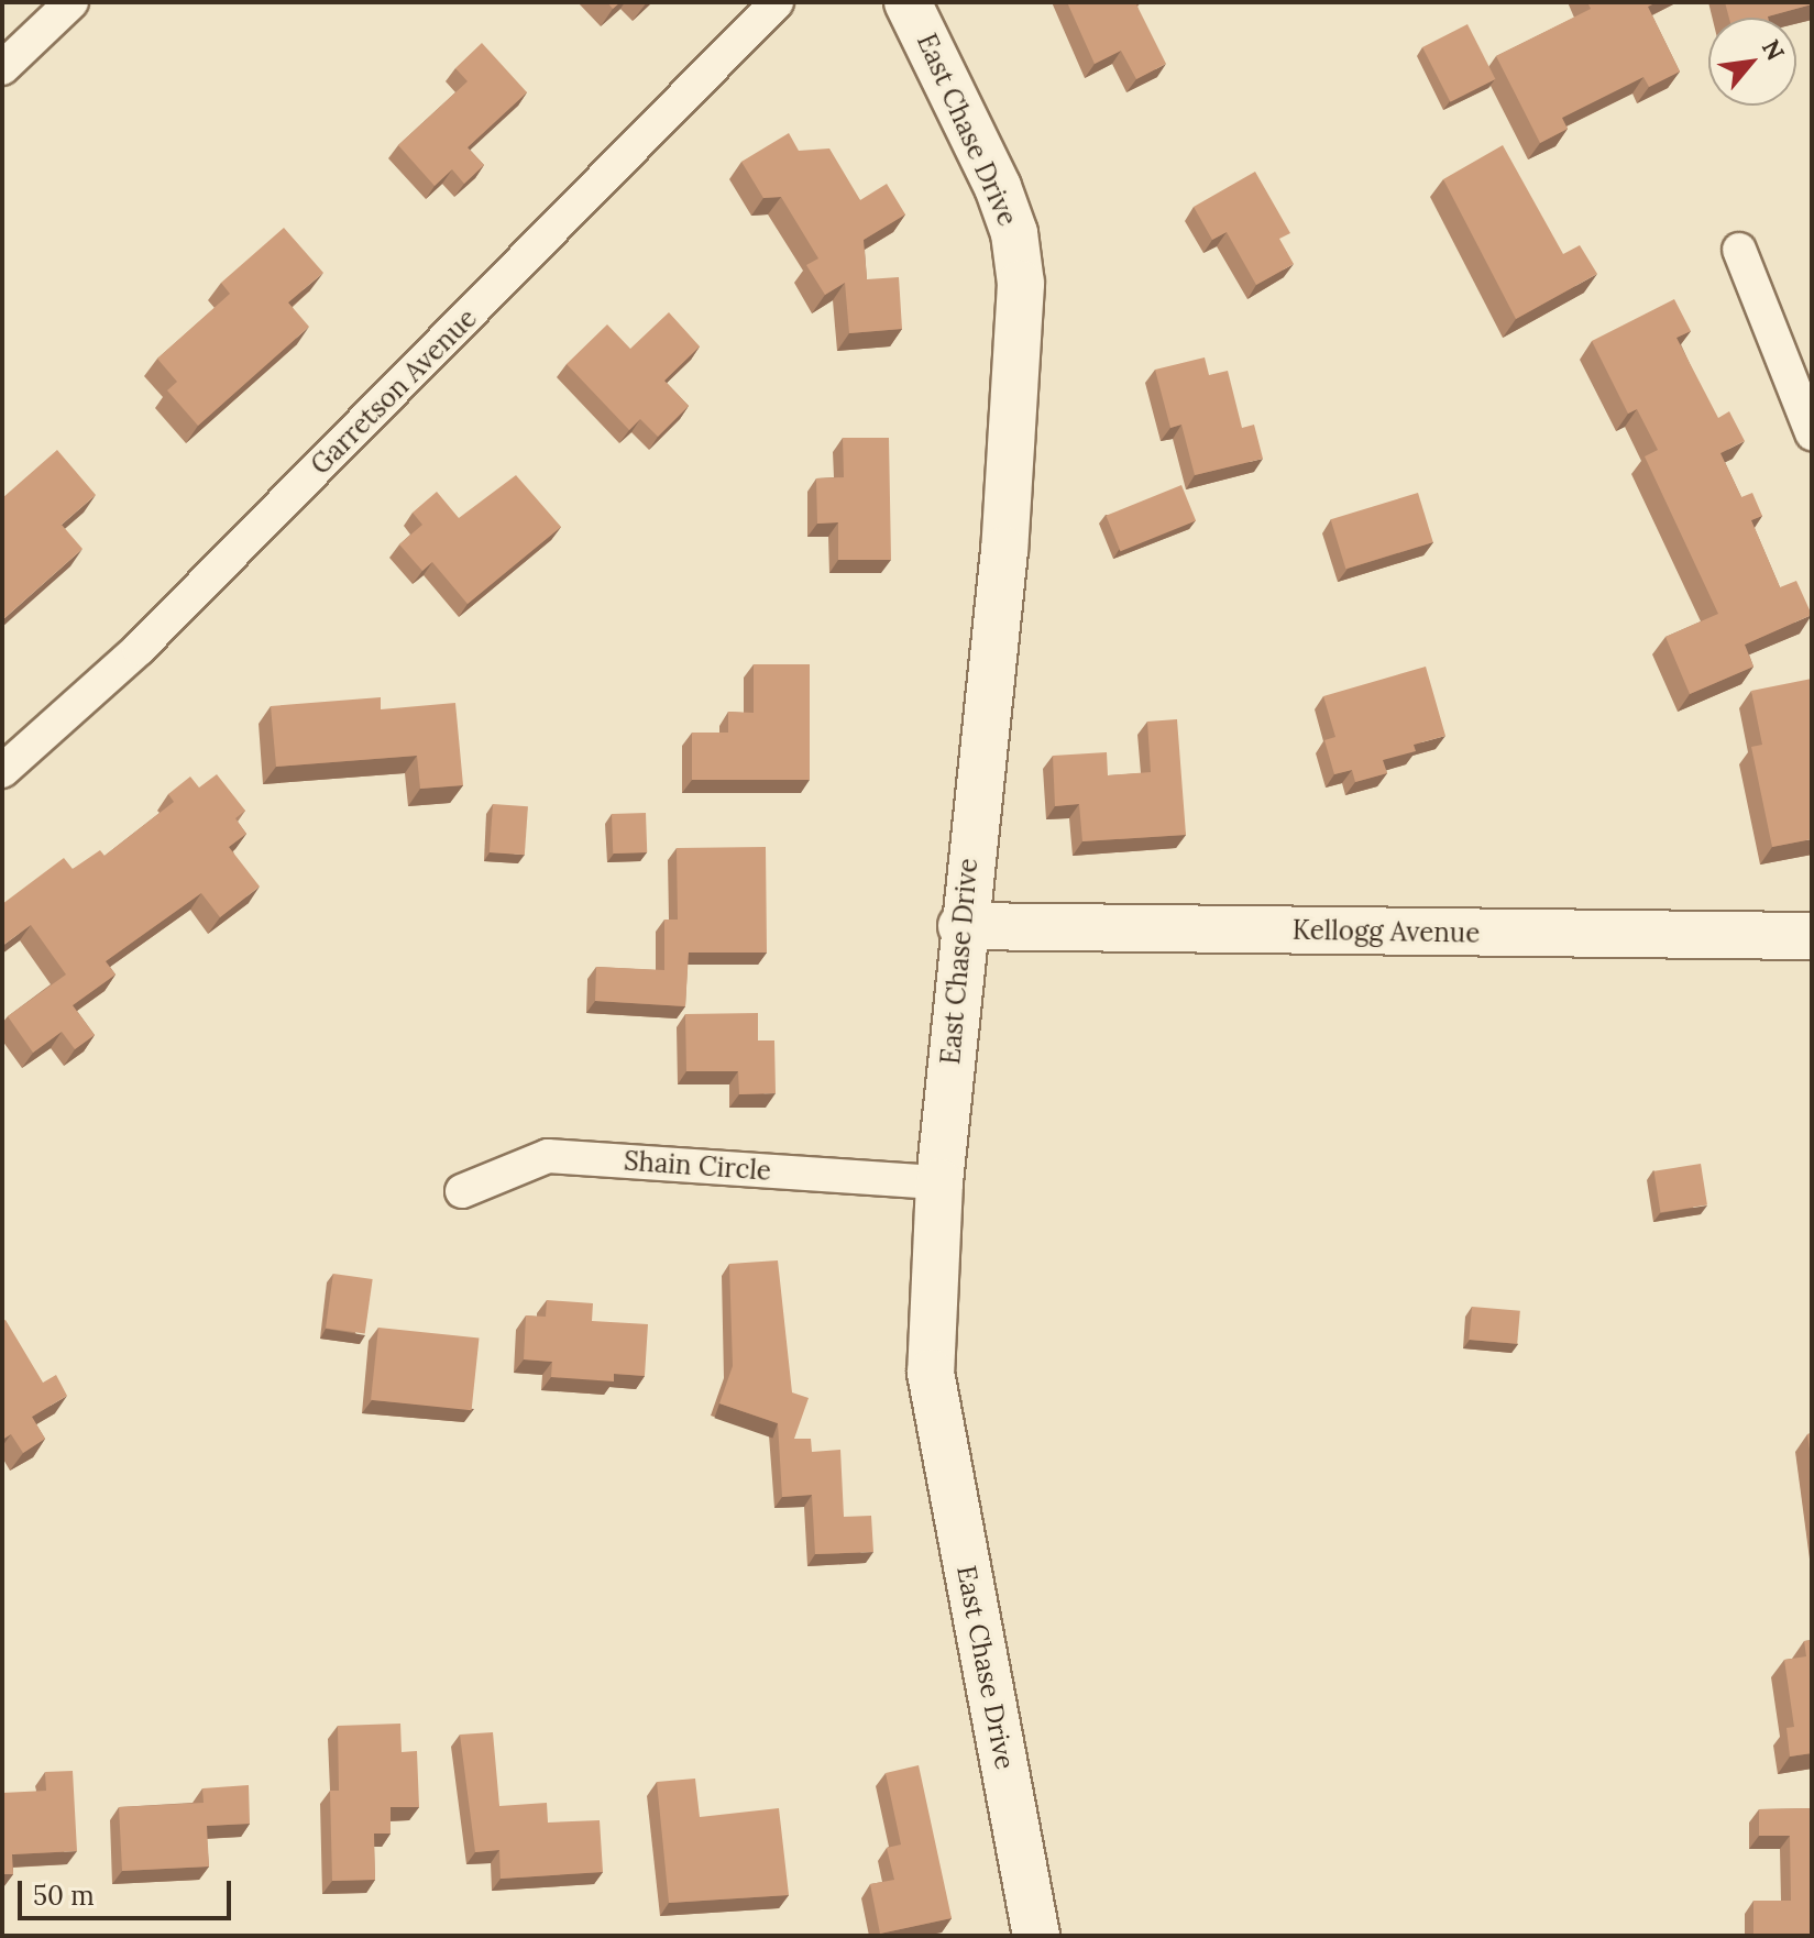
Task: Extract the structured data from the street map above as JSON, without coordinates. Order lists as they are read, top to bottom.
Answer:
{
  "streets": {
    "street": [
      "East Chase Drive",
      "Garretson Avenue",
      "Kellogg Avenue",
      "Shain Circle"
    ]
  },
  "crossings": [
    ["East Chase Drive", "Kellogg Avenue"],
    ["East Chase Drive", "Shain Circle"]
  ],
  "scale_bar": "50 m",
  "north": "top right"
}
